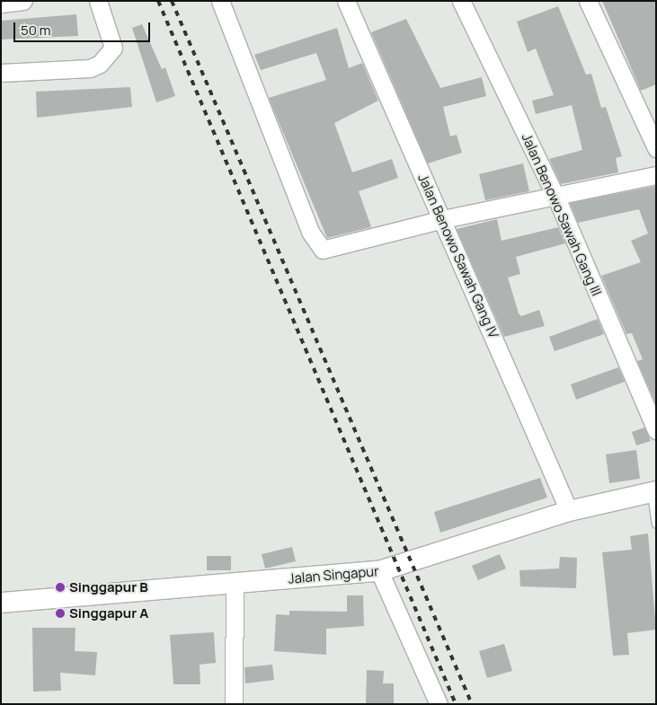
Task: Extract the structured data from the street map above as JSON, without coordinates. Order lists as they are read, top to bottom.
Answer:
{
  "streets": {
    "street": ["Jalan Benowo Sawah Gang III", "Jalan Benowo Sawah Gang IV", "Jalan Singapur"]
  },
  "crossings": [
    ["Jalan Benowo Sawah Gang IV", "Jalan Singapur"]
  ],
  "places": ["Singgapur B", "Singgapur A"],
  "scale_bar": "50 m"
}
